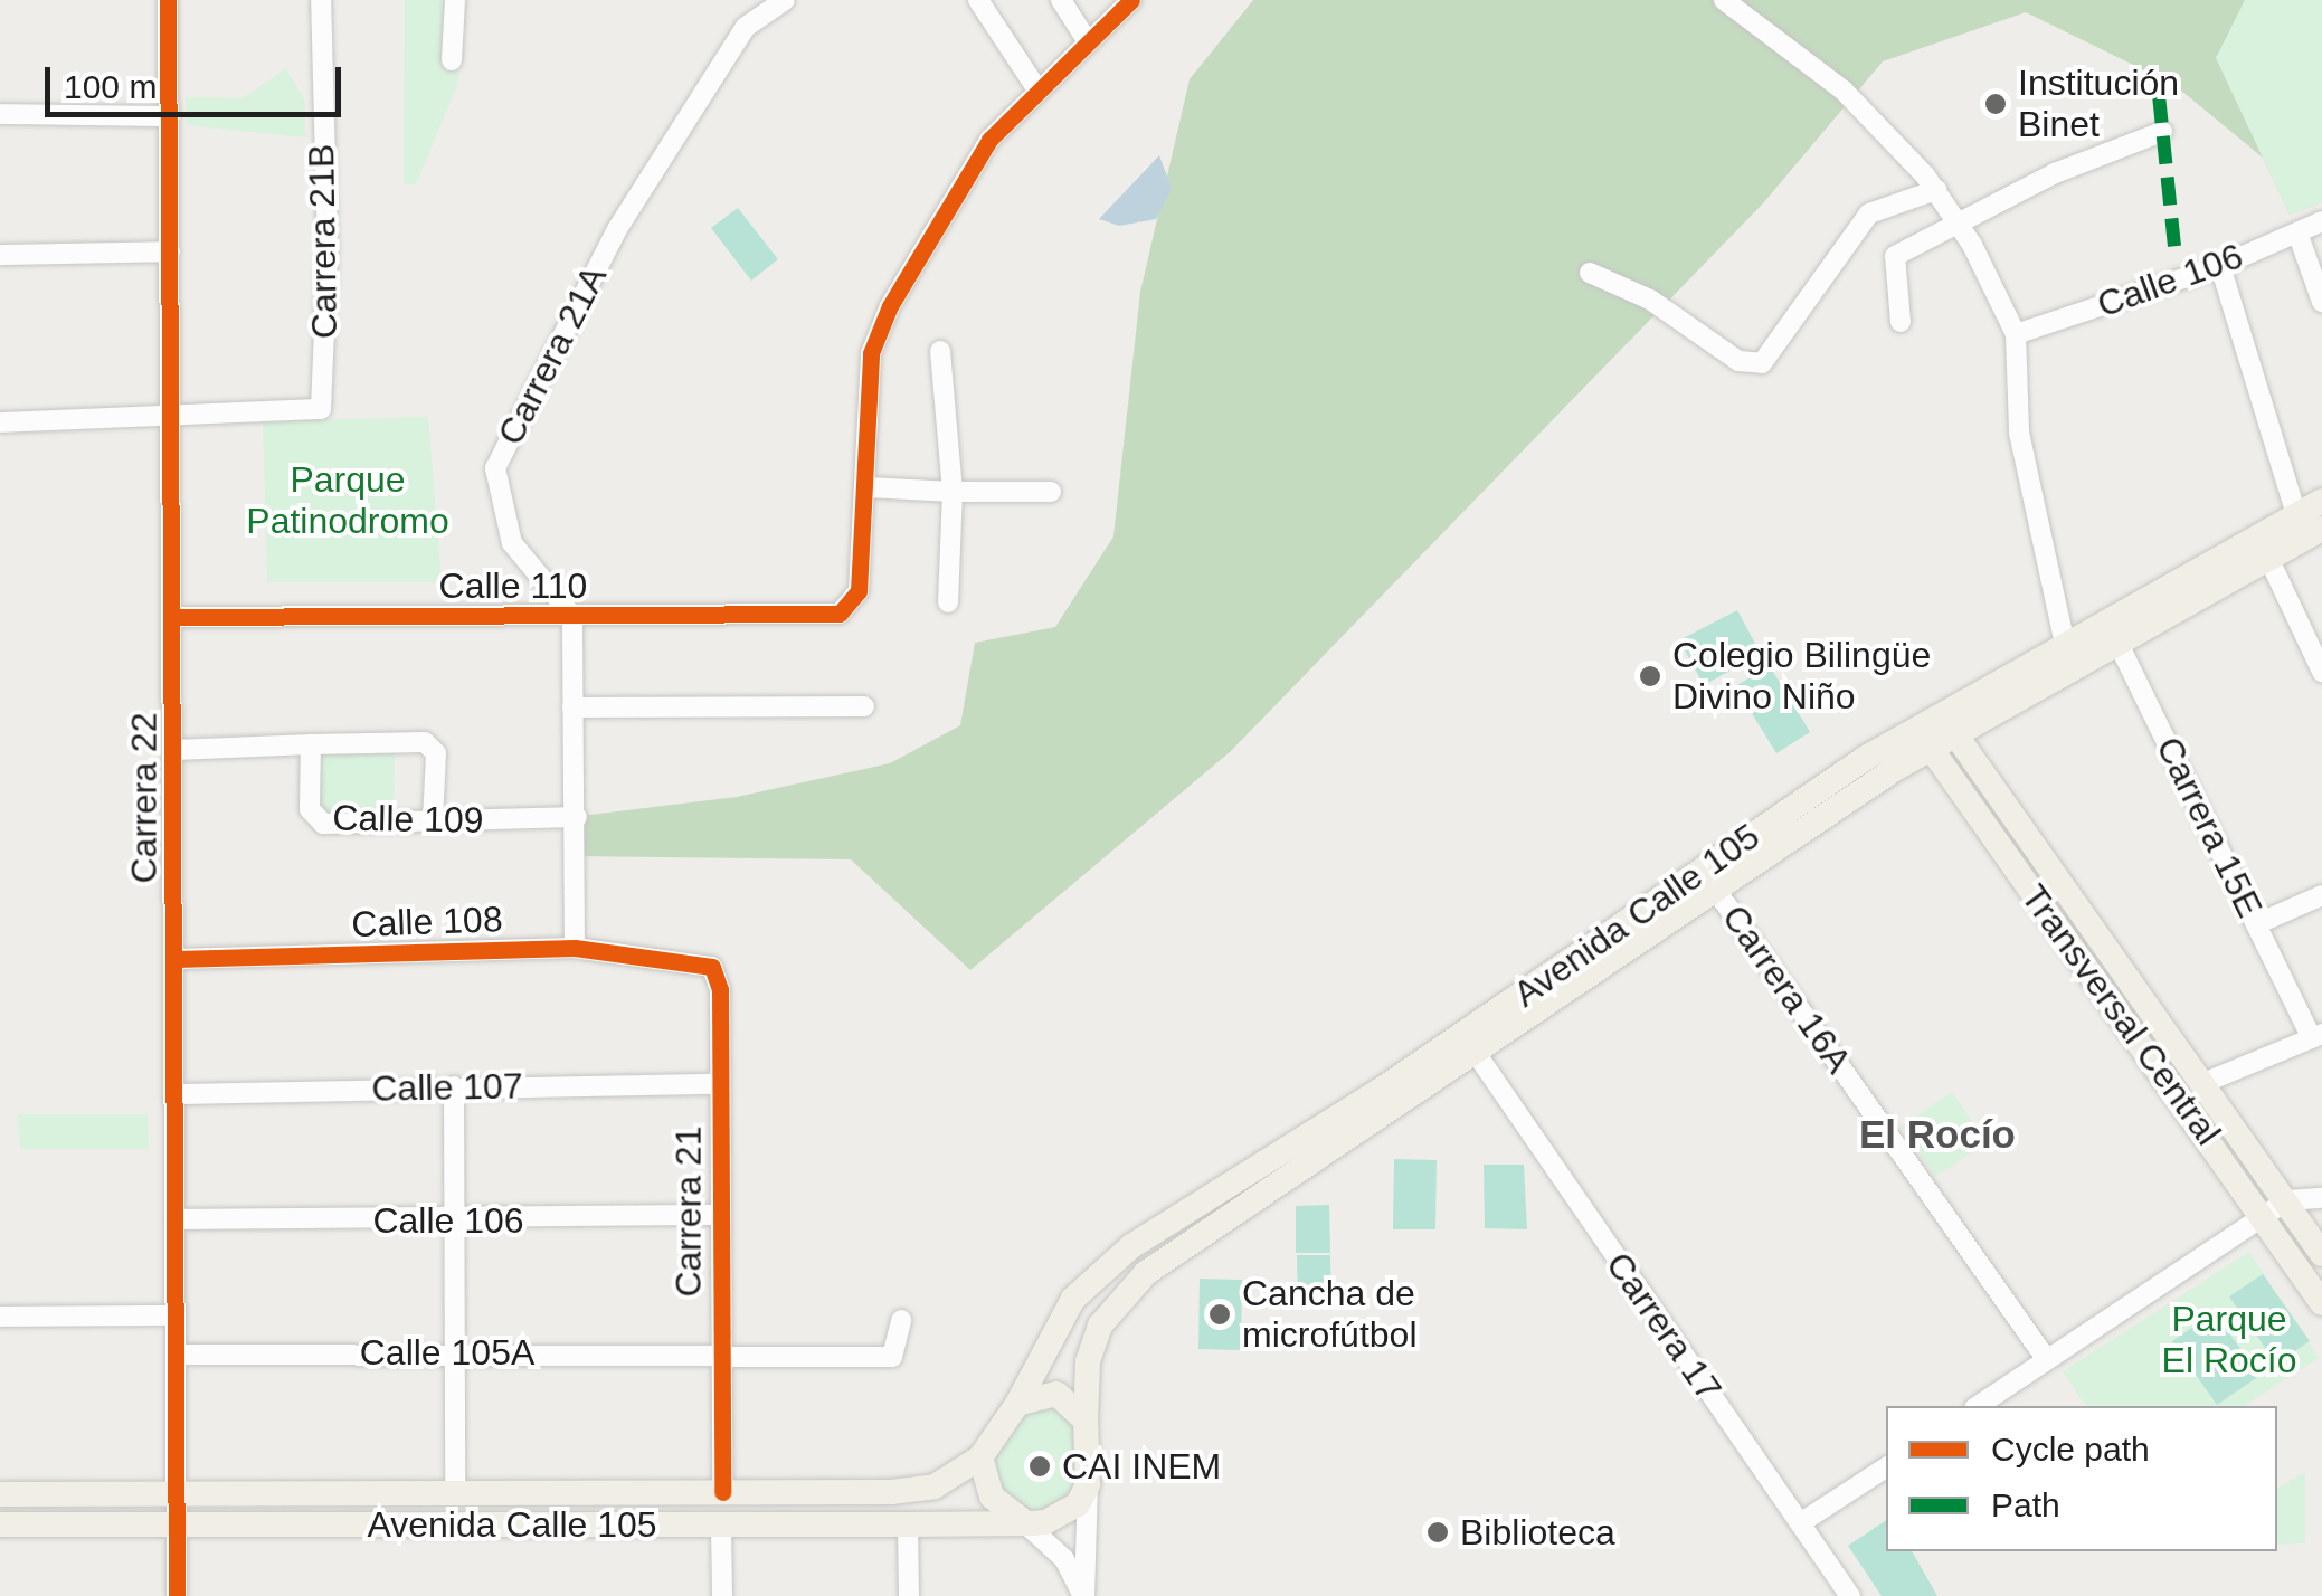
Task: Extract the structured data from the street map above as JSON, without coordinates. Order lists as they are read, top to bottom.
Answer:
{
  "streets": {
    "main road": ["Avenida Calle 105", "Transversal Central"],
    "street": [
      "Carrera 21B",
      "Calle 106",
      "Carrera 21A",
      "Calle 110",
      "Carrera 22",
      "Calle 109",
      "Carrera 15E",
      "Calle 108",
      "Carrera 16A",
      "Calle 107",
      "Carrera 21",
      "Carrera 17",
      "Calle 105A"
    ]
  },
  "crossings": [
    ["Carrera 21B", "Carrera 22"],
    ["Calle 106", "Carrera 22"],
    ["Calle 106", "Carrera 21"],
    ["Carrera 21A", "Calle 110"],
    ["Calle 110", "Carrera 22"],
    ["Carrera 22", "Avenida Calle 105"],
    ["Carrera 22", "Calle 108"],
    ["Carrera 22", "Calle 107"],
    ["Carrera 22", "Calle 105A"],
    ["Carrera 15E", "Avenida Calle 105"],
    ["Avenida Calle 105", "Carrera 16A"],
    ["Avenida Calle 105", "Transversal Central"],
    ["Avenida Calle 105", "Carrera 21"],
    ["Avenida Calle 105", "Carrera 17"],
    ["Calle 108", "Carrera 21"],
    ["Calle 107", "Carrera 21"],
    ["Carrera 21", "Calle 105A"]
  ],
  "districts": ["El Rocío"],
  "parks": ["Parque Patinodromo", "Parque El Rocío"],
  "places": [
    "Institución Binet",
    "Colegio Bilingüe Divino Niño",
    "Cancha de microfútbol",
    "CAI INEM",
    "Biblioteca"
  ],
  "legend": ["Cycle path", "Path"],
  "scale_bar": "100 m"
}
